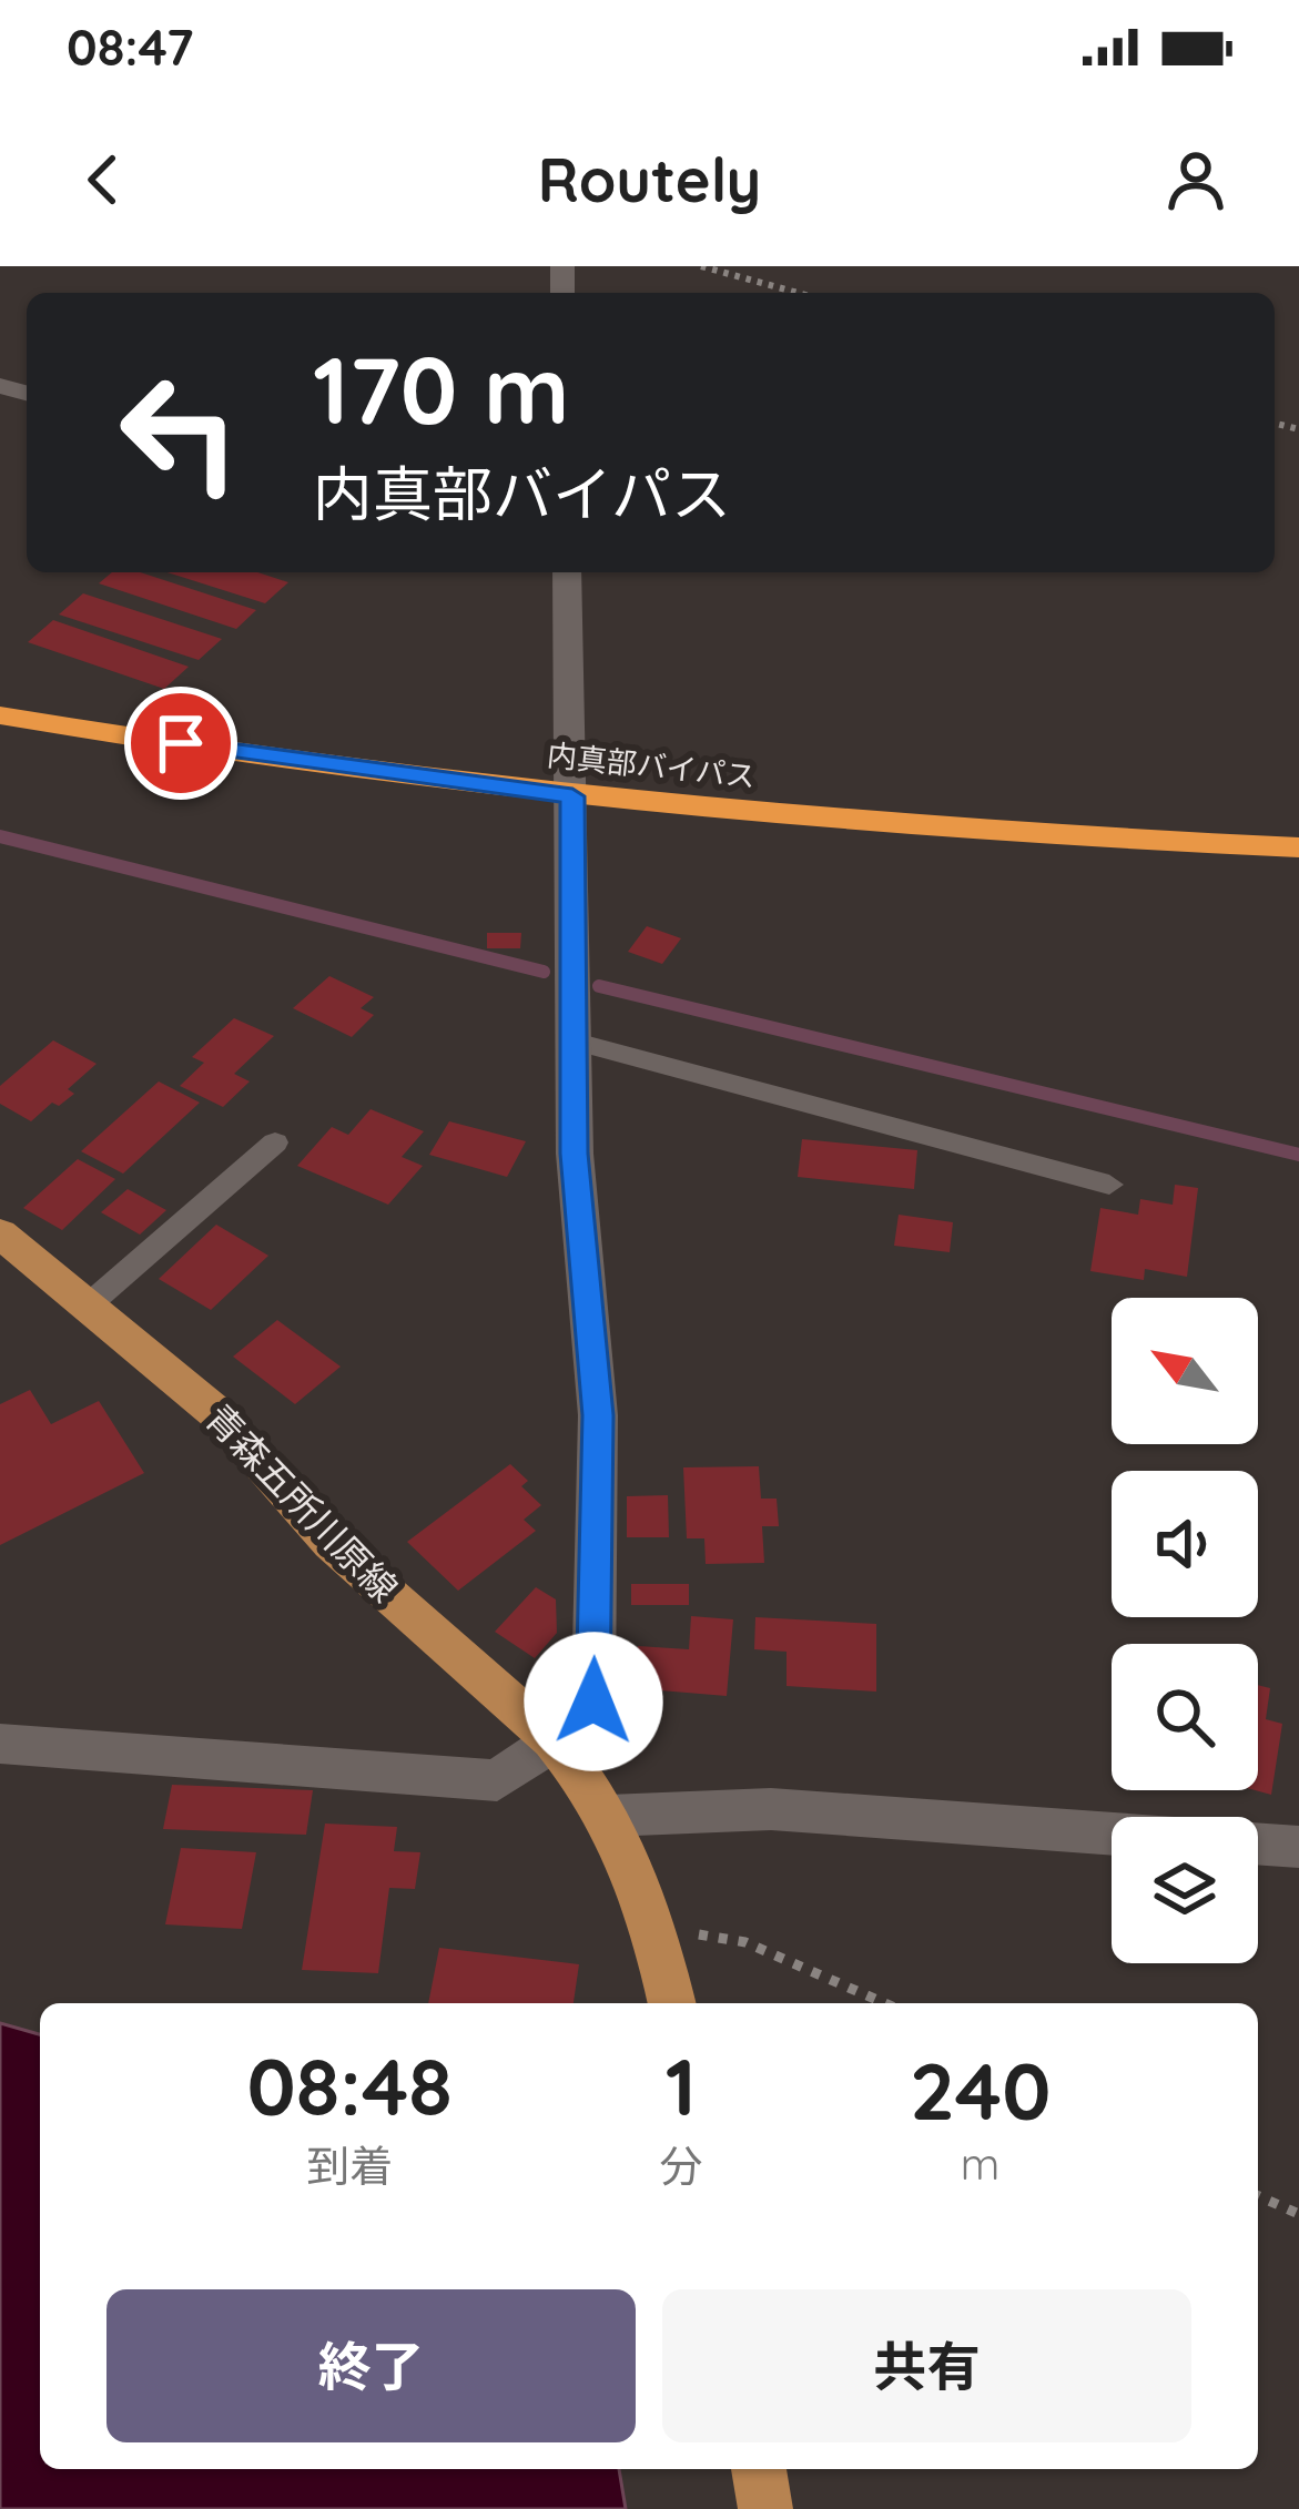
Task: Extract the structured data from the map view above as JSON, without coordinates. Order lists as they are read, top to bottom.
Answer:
{
  "streets": {
    "highway": ["内真部バイパス"],
    "main road": ["青森五所川原線"]
  },
  "north": "top left",
  "page": {
    "status": "08:47",
    "header": "Routely",
    "turn": ["170 m", "内真部バイパス"],
    "eta": [
      "08:48",
      "到着",
      "1",
      "分",
      "240",
      "m"
    ],
    "buttons": ["終了", "共有"]
  }
}
